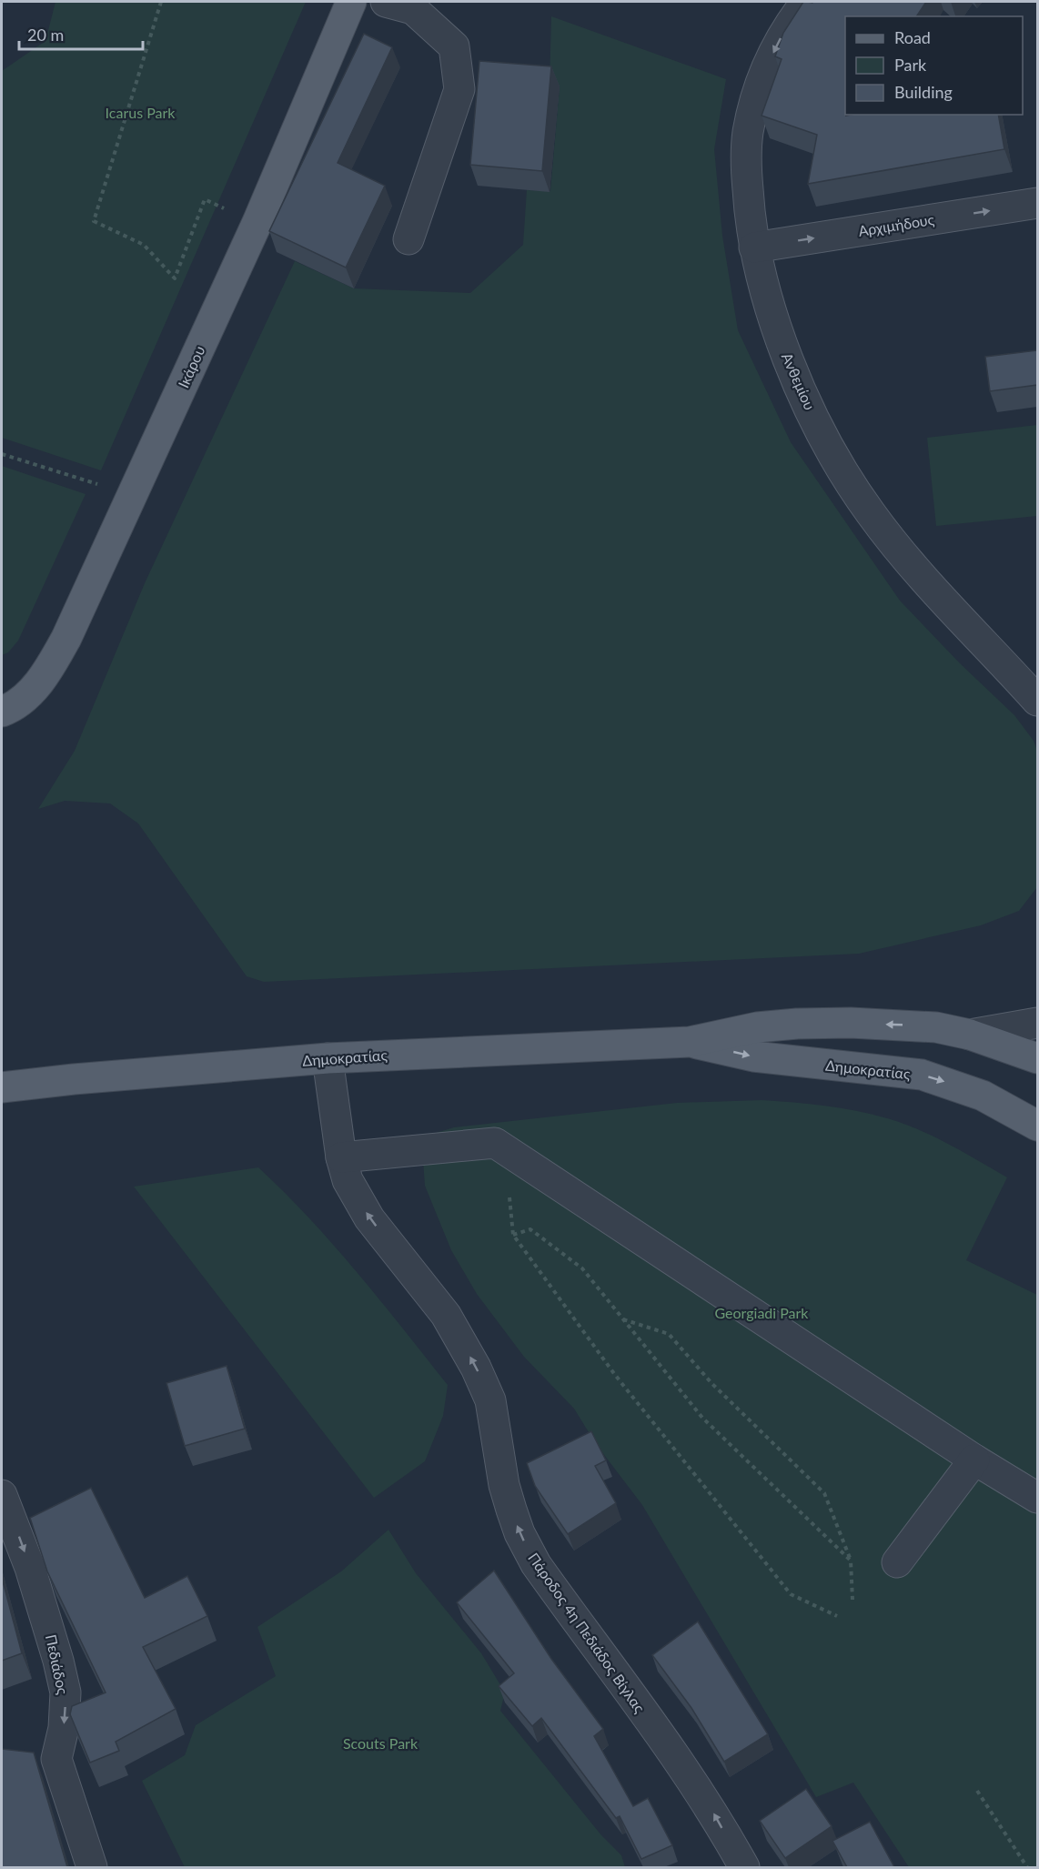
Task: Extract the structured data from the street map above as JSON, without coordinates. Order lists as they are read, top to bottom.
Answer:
{
  "streets": {
    "main road": ["Ικάρου", "Δημοκρατίας"],
    "street": [
      "Αρχιμήδους",
      "Ανθεμίου",
      "Πάροδος 4η Πεδιάδος Βίγλας",
      "Πεδιάδος"
    ]
  },
  "crossings": [
    ["Αρχιμήδους", "Ανθεμίου"],
    ["Δημοκρατίας", "Πάροδος 4η Πεδιάδος Βίγλας"]
  ],
  "one_way": ["Αρχιμήδους", "Πάροδος 4η Πεδιάδος Βίγλας", "Πεδιάδος"],
  "parks": ["Icarus Park", "Georgiadi Park", "Scouts Park"],
  "legend": ["Road", "Park", "Building"],
  "scale_bar": "20 m"
}
